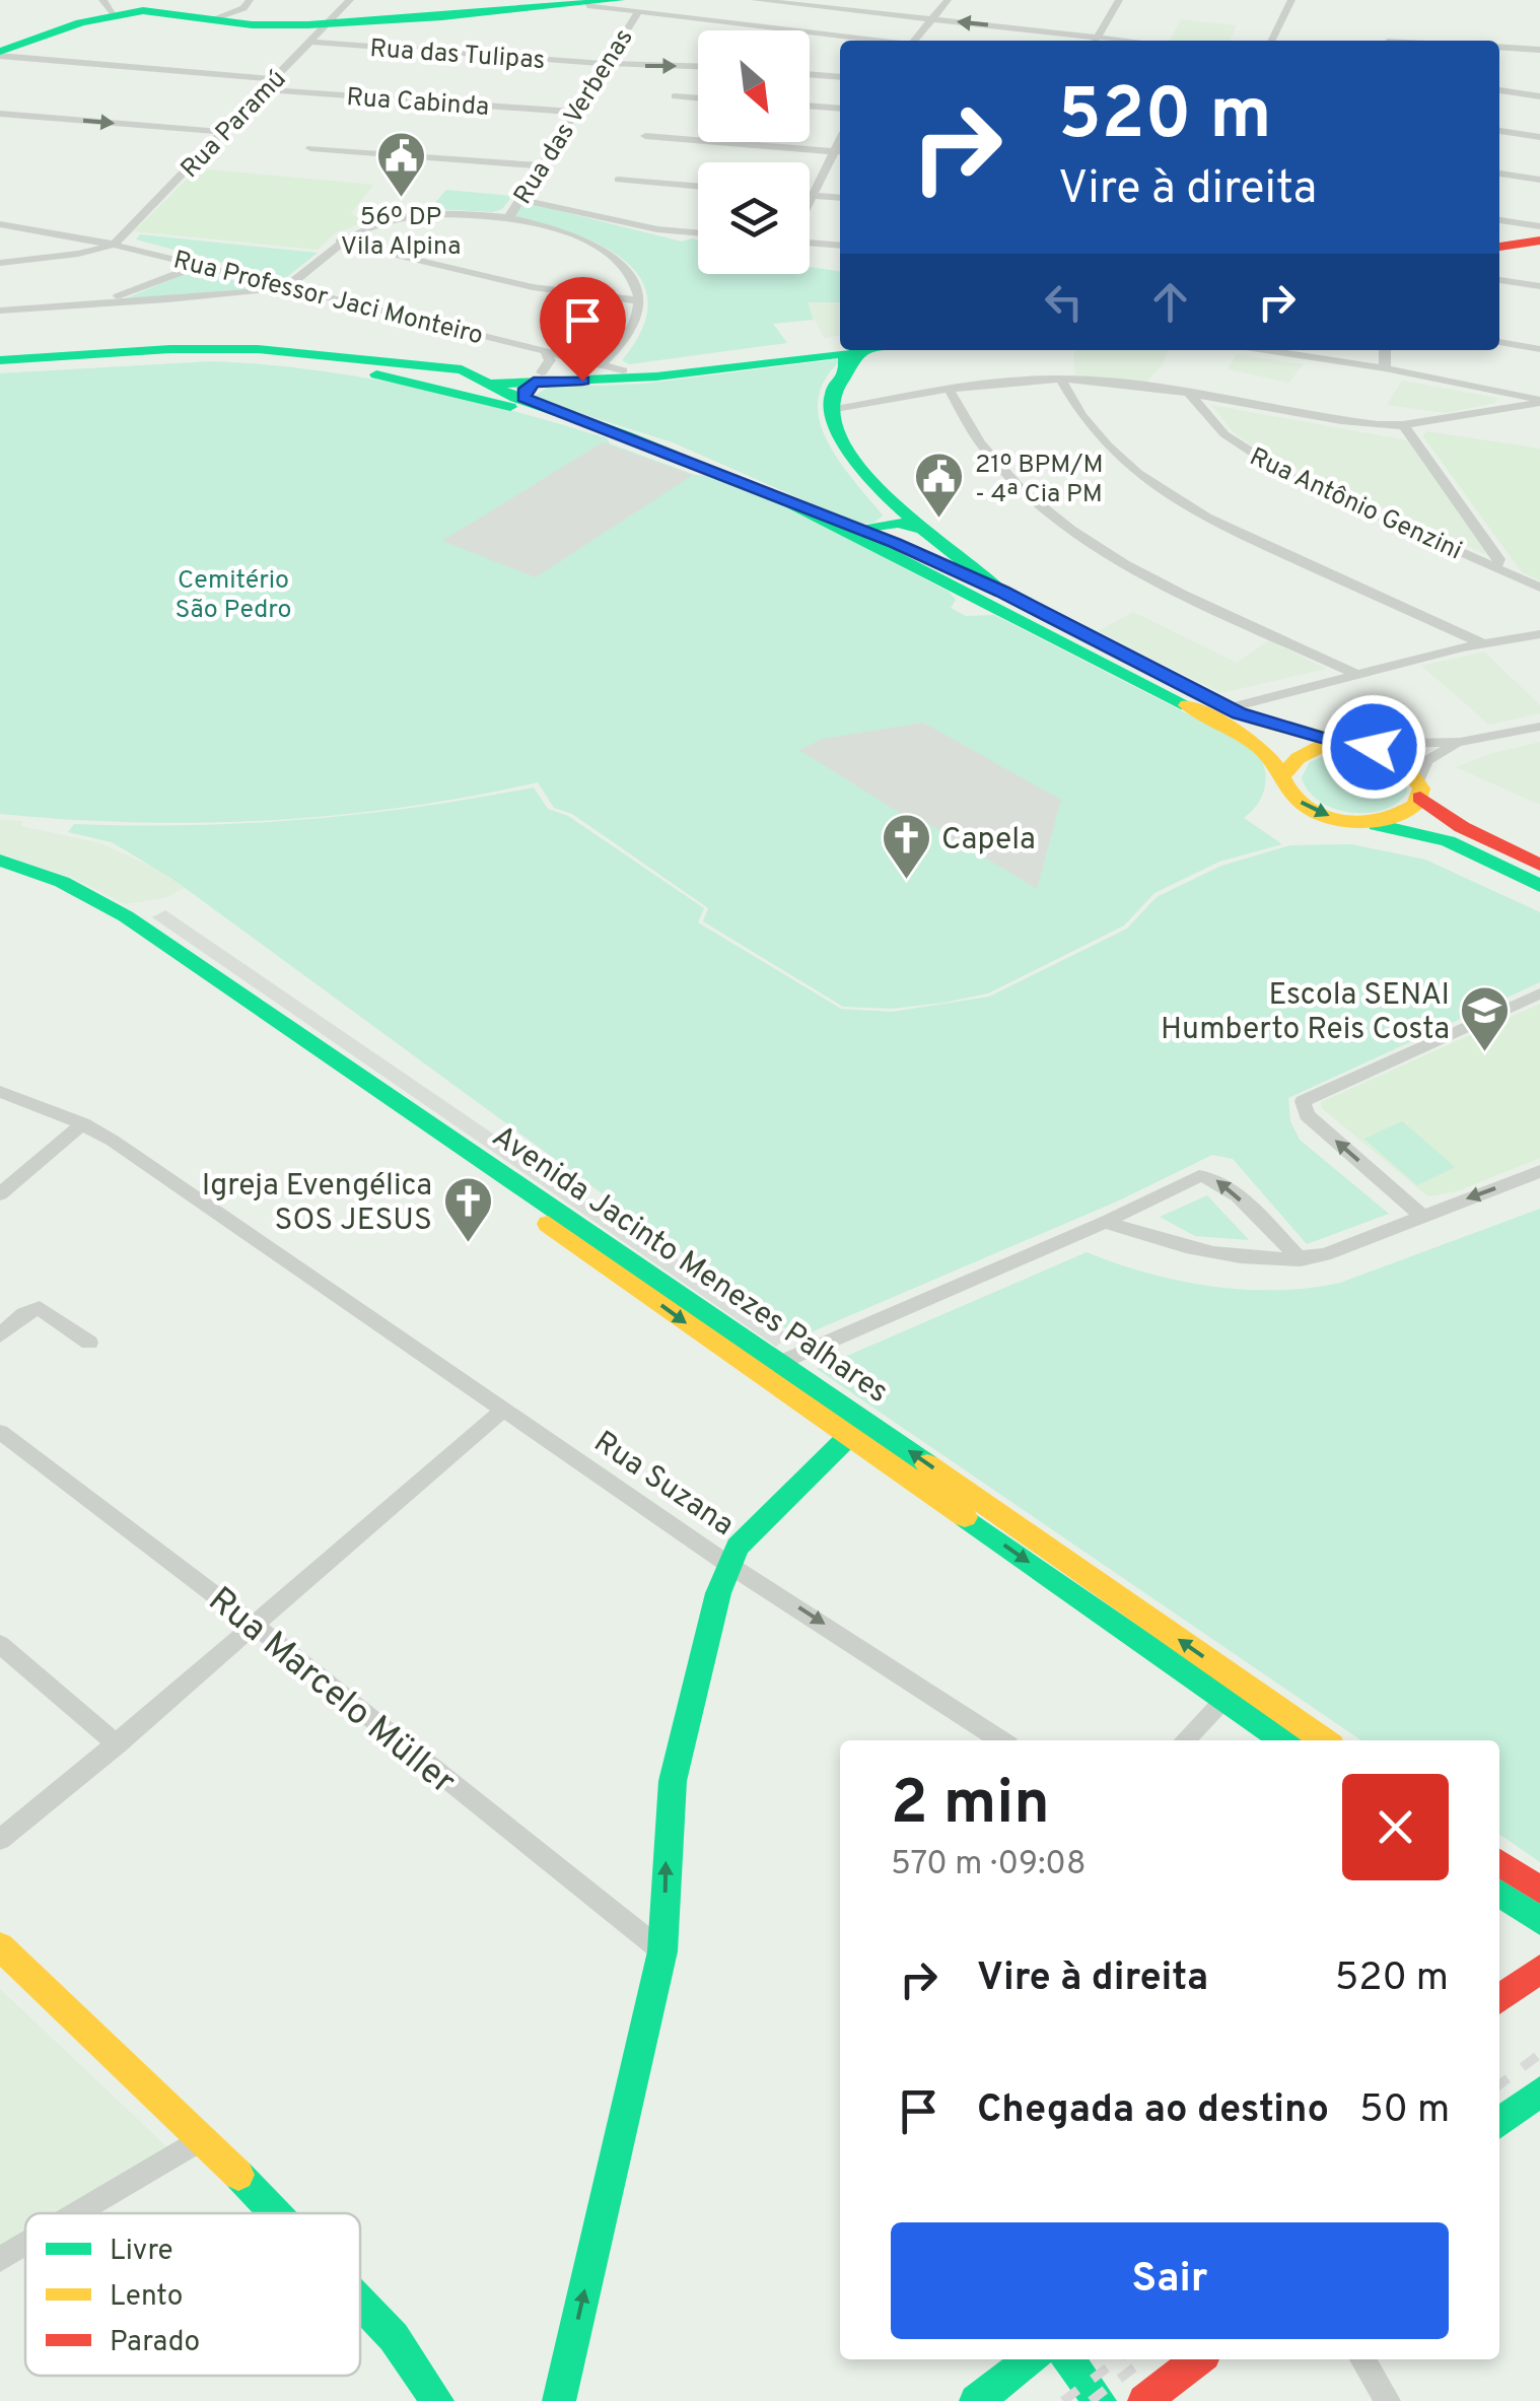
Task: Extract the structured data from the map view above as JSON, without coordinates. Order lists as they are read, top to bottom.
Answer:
{
  "streets": {
    "main road": ["Avenida Jacinto Menezes Palhares", "Rua Suzana"],
    "street": [
      "Rua das Tulipas",
      "Rua Cabinda",
      "Rua das Verbenas",
      "Rua Paramú",
      "Rua Professor Jaci Monteiro",
      "Rua Antônio Genzini",
      "Rua Marcelo Müller"
    ]
  },
  "crossings": [
    ["Rua das Tulipas", "Rua das Verbenas"],
    ["Rua das Tulipas", "Rua Paramú"],
    ["Rua Cabinda", "Rua das Verbenas"],
    ["Rua Cabinda", "Rua Paramú"],
    ["Rua Paramú", "Rua Professor Jaci Monteiro"],
    ["Rua Suzana", "Rua Marcelo Müller"]
  ],
  "one_way": ["Rua Suzana"],
  "parks": ["Cemitério São Pedro"],
  "places": {
    "public building": ["56º DP Vila Alpina", "21º BPM/M - 4ª Cia PM"],
    "church": ["Capela", "Igreja Evengélica SOS JESUS"],
    "school or university": ["Escola SENAI Humberto Reis Costa"]
  },
  "legend": ["Livre", "Lento", "Parado"],
  "north": "bottom right",
  "page": {
    "turn": ["520 m", "Vire à direita"],
    "heading": ["2 min", "570 m · 09:08"],
    "list": [
      {
        "name": "Vire à direita",
        "value": "520 m"
      },
      {
        "name": "Chegada ao destino",
        "value": "50 m"
      }
    ],
    "buttons": "Sair"
  }
}
